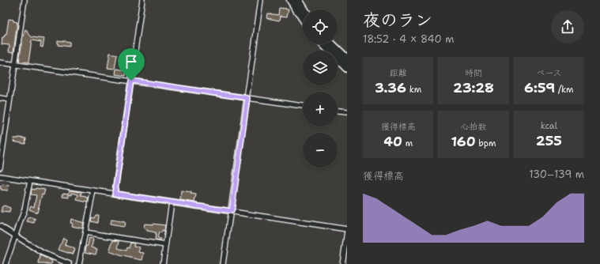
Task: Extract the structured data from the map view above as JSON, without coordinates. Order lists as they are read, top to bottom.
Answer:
{
  "page": {
    "heading": ["夜のラン", "18:52 · 4 × 840 m"],
    "map_buttons": ["+", "−"],
    "stats": [
      ["距離", "3.36 km"],
      ["時間", "23:28"],
      ["ペース", "6:59 /km"],
      ["獲得標高", "40 m"],
      ["心拍数", "160 bpm"],
      ["kcal", "255"]
    ],
    "chart": ["獲得標高", "130–139 m"]
  }
}
